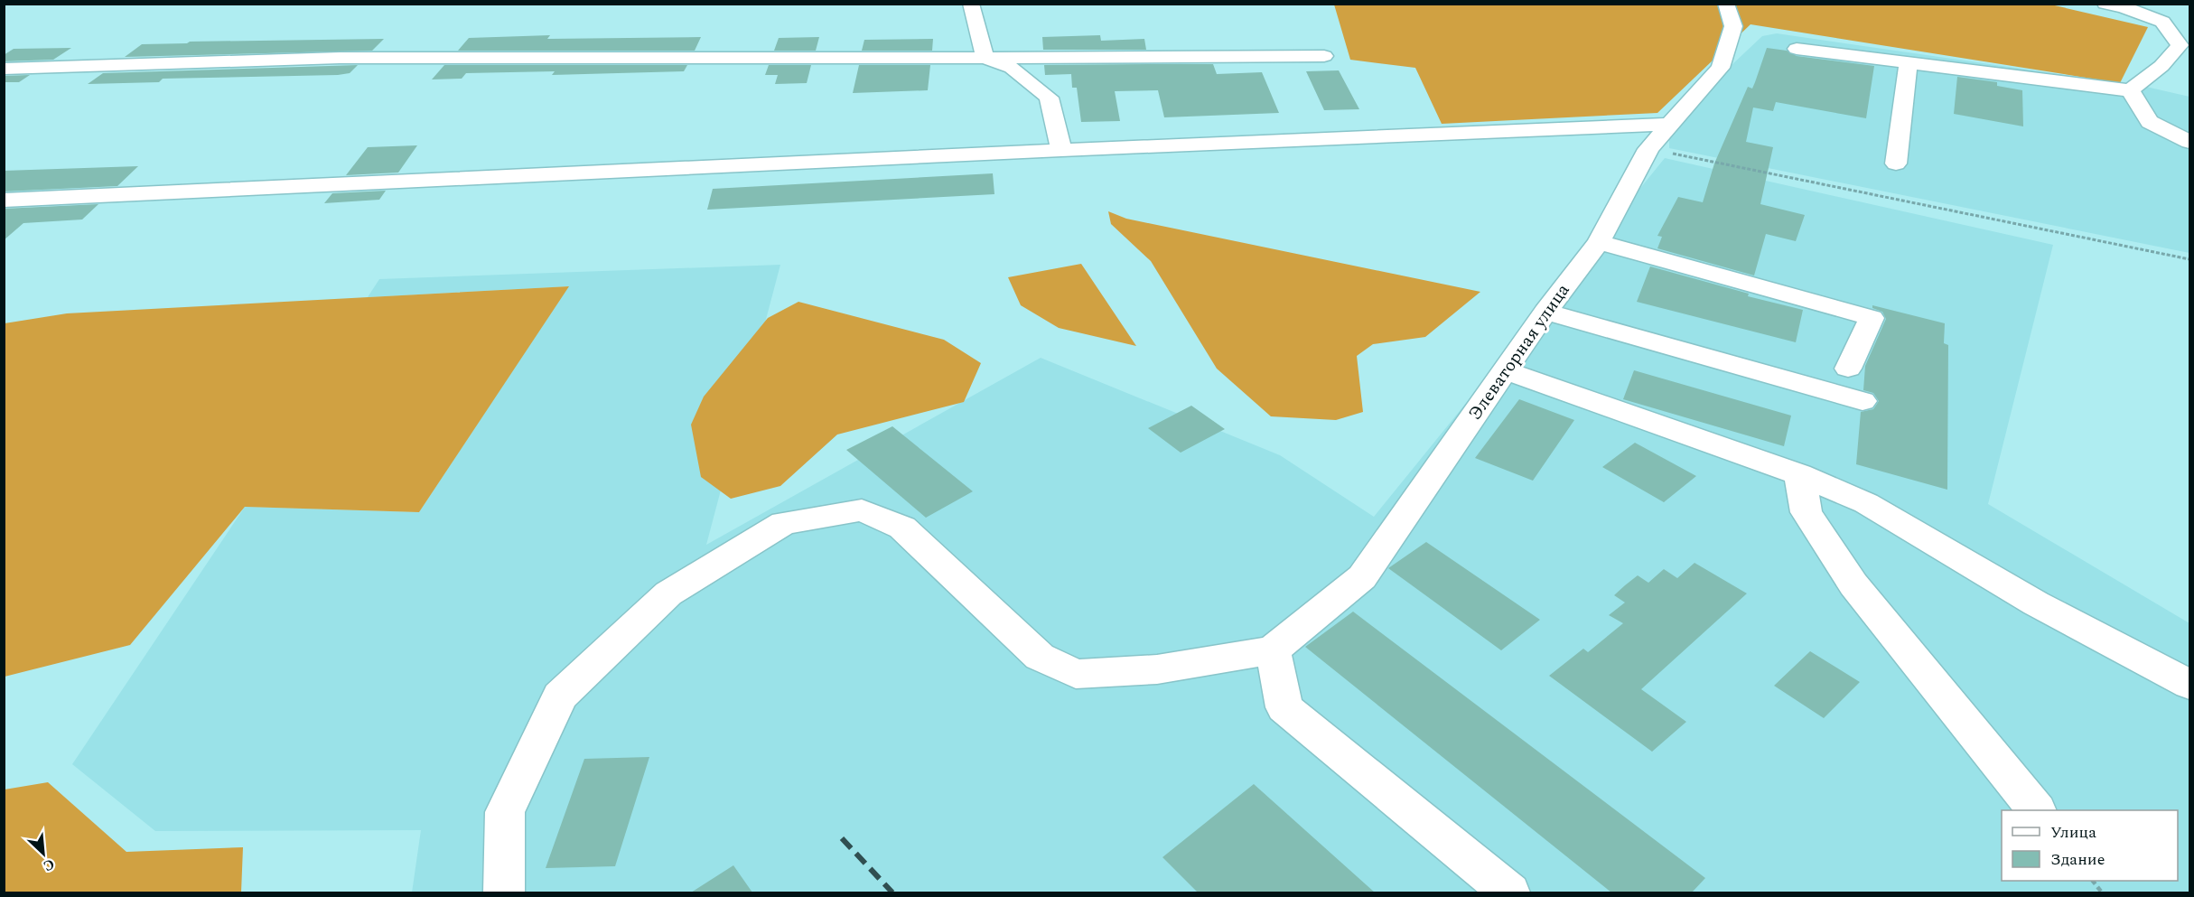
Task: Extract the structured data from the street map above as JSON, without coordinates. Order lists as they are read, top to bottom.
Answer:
{
  "streets": {
    "street": ["Элеваторная улица"]
  },
  "legend": ["Улица", "Здание"],
  "north": "bottom right"
}
